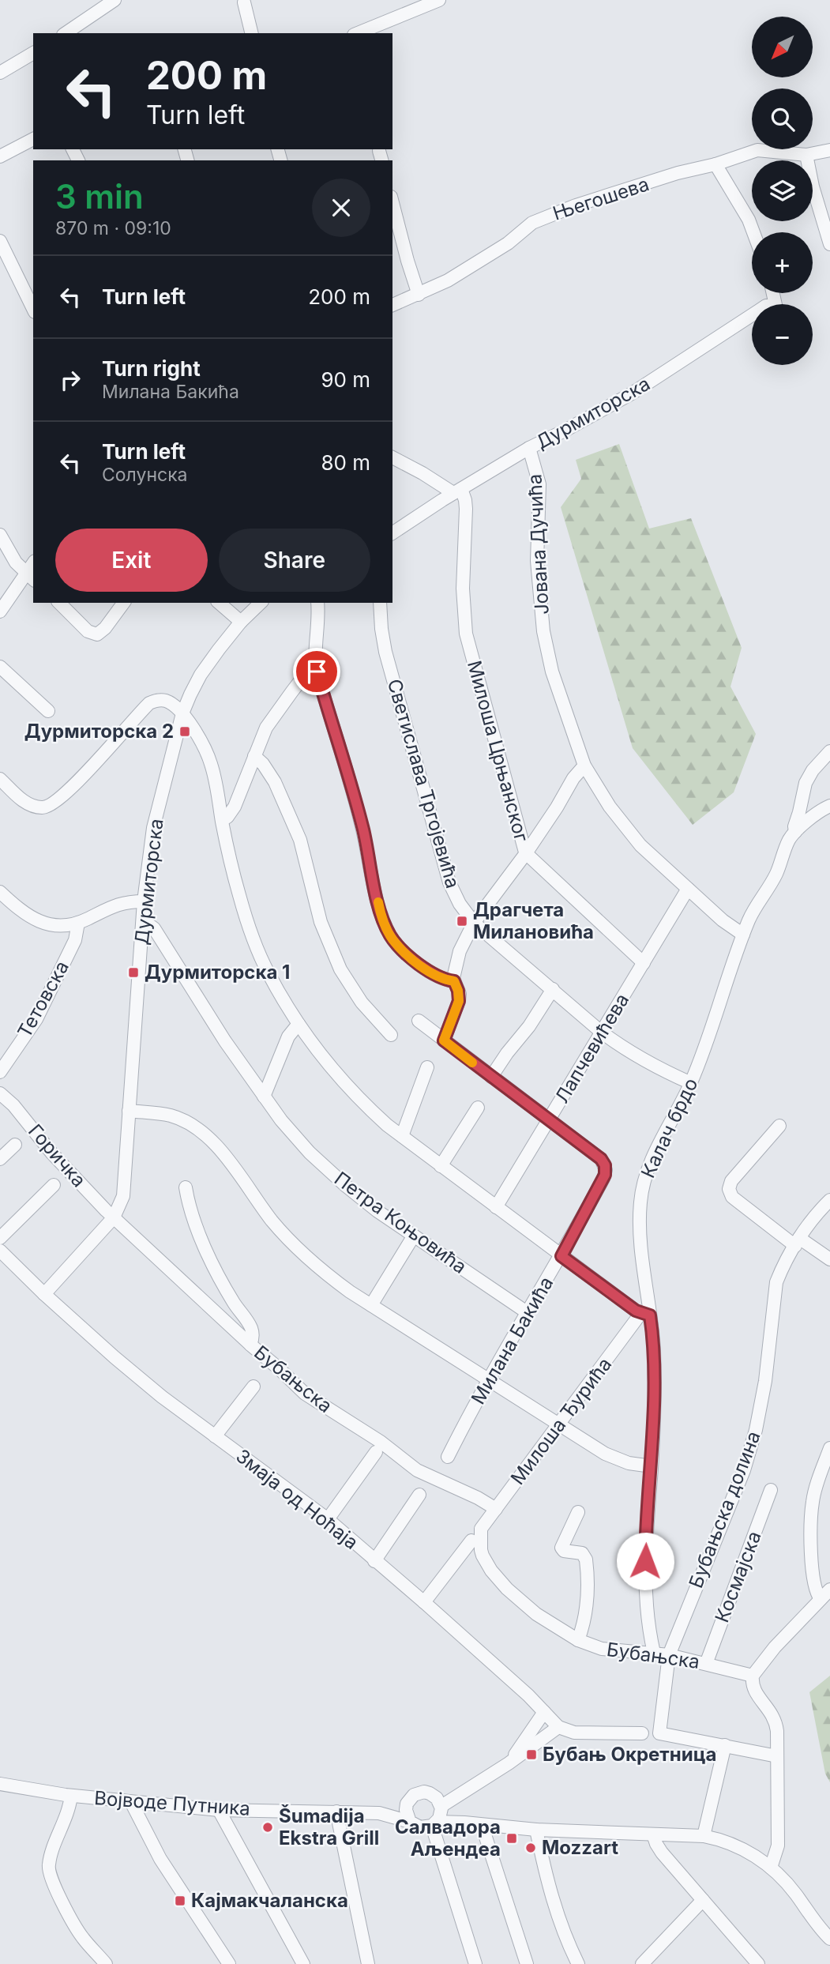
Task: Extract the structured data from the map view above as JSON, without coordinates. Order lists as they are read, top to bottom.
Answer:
{
  "streets": {
    "street": [
      "Његошева",
      "Дурмиторска",
      "Јована Дучића",
      "Милоша Црњанског",
      "Светислава Тргојевића",
      "Тетовска",
      "Лапчевићева",
      "Калач брдо",
      "Горичка",
      "Петра Коњовића",
      "Милана Бакића",
      "Бубањска",
      "Милоша Ђурића",
      "Змаја од Ноћаја",
      "Бубањска долина",
      "Космајска",
      "Војводе Путника"
    ]
  },
  "crossings": [
    ["Дурмиторска", "Јована Дучића"],
    ["Дурмиторска", "Милоша Црњанског"],
    ["Дурмиторска", "Горичка"],
    ["Дурмиторска", "Петра Коњовића"],
    ["Дурмиторска", "Бубањска"],
    ["Дурмиторска", "Змаја од Ноћаја"],
    ["Јована Дучића", "Лапчевићева"],
    ["Јована Дучића", "Калач брдо"],
    ["Милоша Црњанског", "Лапчевићева"],
    ["Светислава Тргојевића", "Лапчевићева"],
    ["Светислава Тргојевића", "Калач брдо"],
    ["Лапчевићева", "Милана Бакића"],
    ["Калач брдо", "Бубањска"],
    ["Калач брдо", "Милоша Ђурића"],
    ["Горичка", "Бубањска"],
    ["Петра Коњовића", "Милана Бакића"],
    ["Бубањска", "Милоша Ђурића"],
    ["Бубањска", "Бубањска долина"],
    ["Бубањска", "Космајска"]
  ],
  "places": {
    "transit": [
      "Дурмиторска 2",
      "Драгчета Милановића",
      "Дурмиторска 1",
      "Бубањ Окретница",
      "Салвадора Аљендеа",
      "Кајмакчаланска"
    ],
    "other": ["Šumadija Ekstra Grill", "Mozzart"]
  },
  "north": "bottom left",
  "page": {
    "map_buttons": ["+", "−"],
    "turn": ["200 m", "Turn left"],
    "heading": ["3 min", "870 m · 09:10"],
    "list": [
      {
        "name": "Turn left",
        "value": "200 m"
      },
      {
        "name": "Turn right",
        "note": "Милана Бакића",
        "value": "90 m"
      },
      {
        "name": "Turn left",
        "note": "Солунска",
        "value": "80 m"
      }
    ],
    "buttons": ["Exit", "Share"]
  }
}
